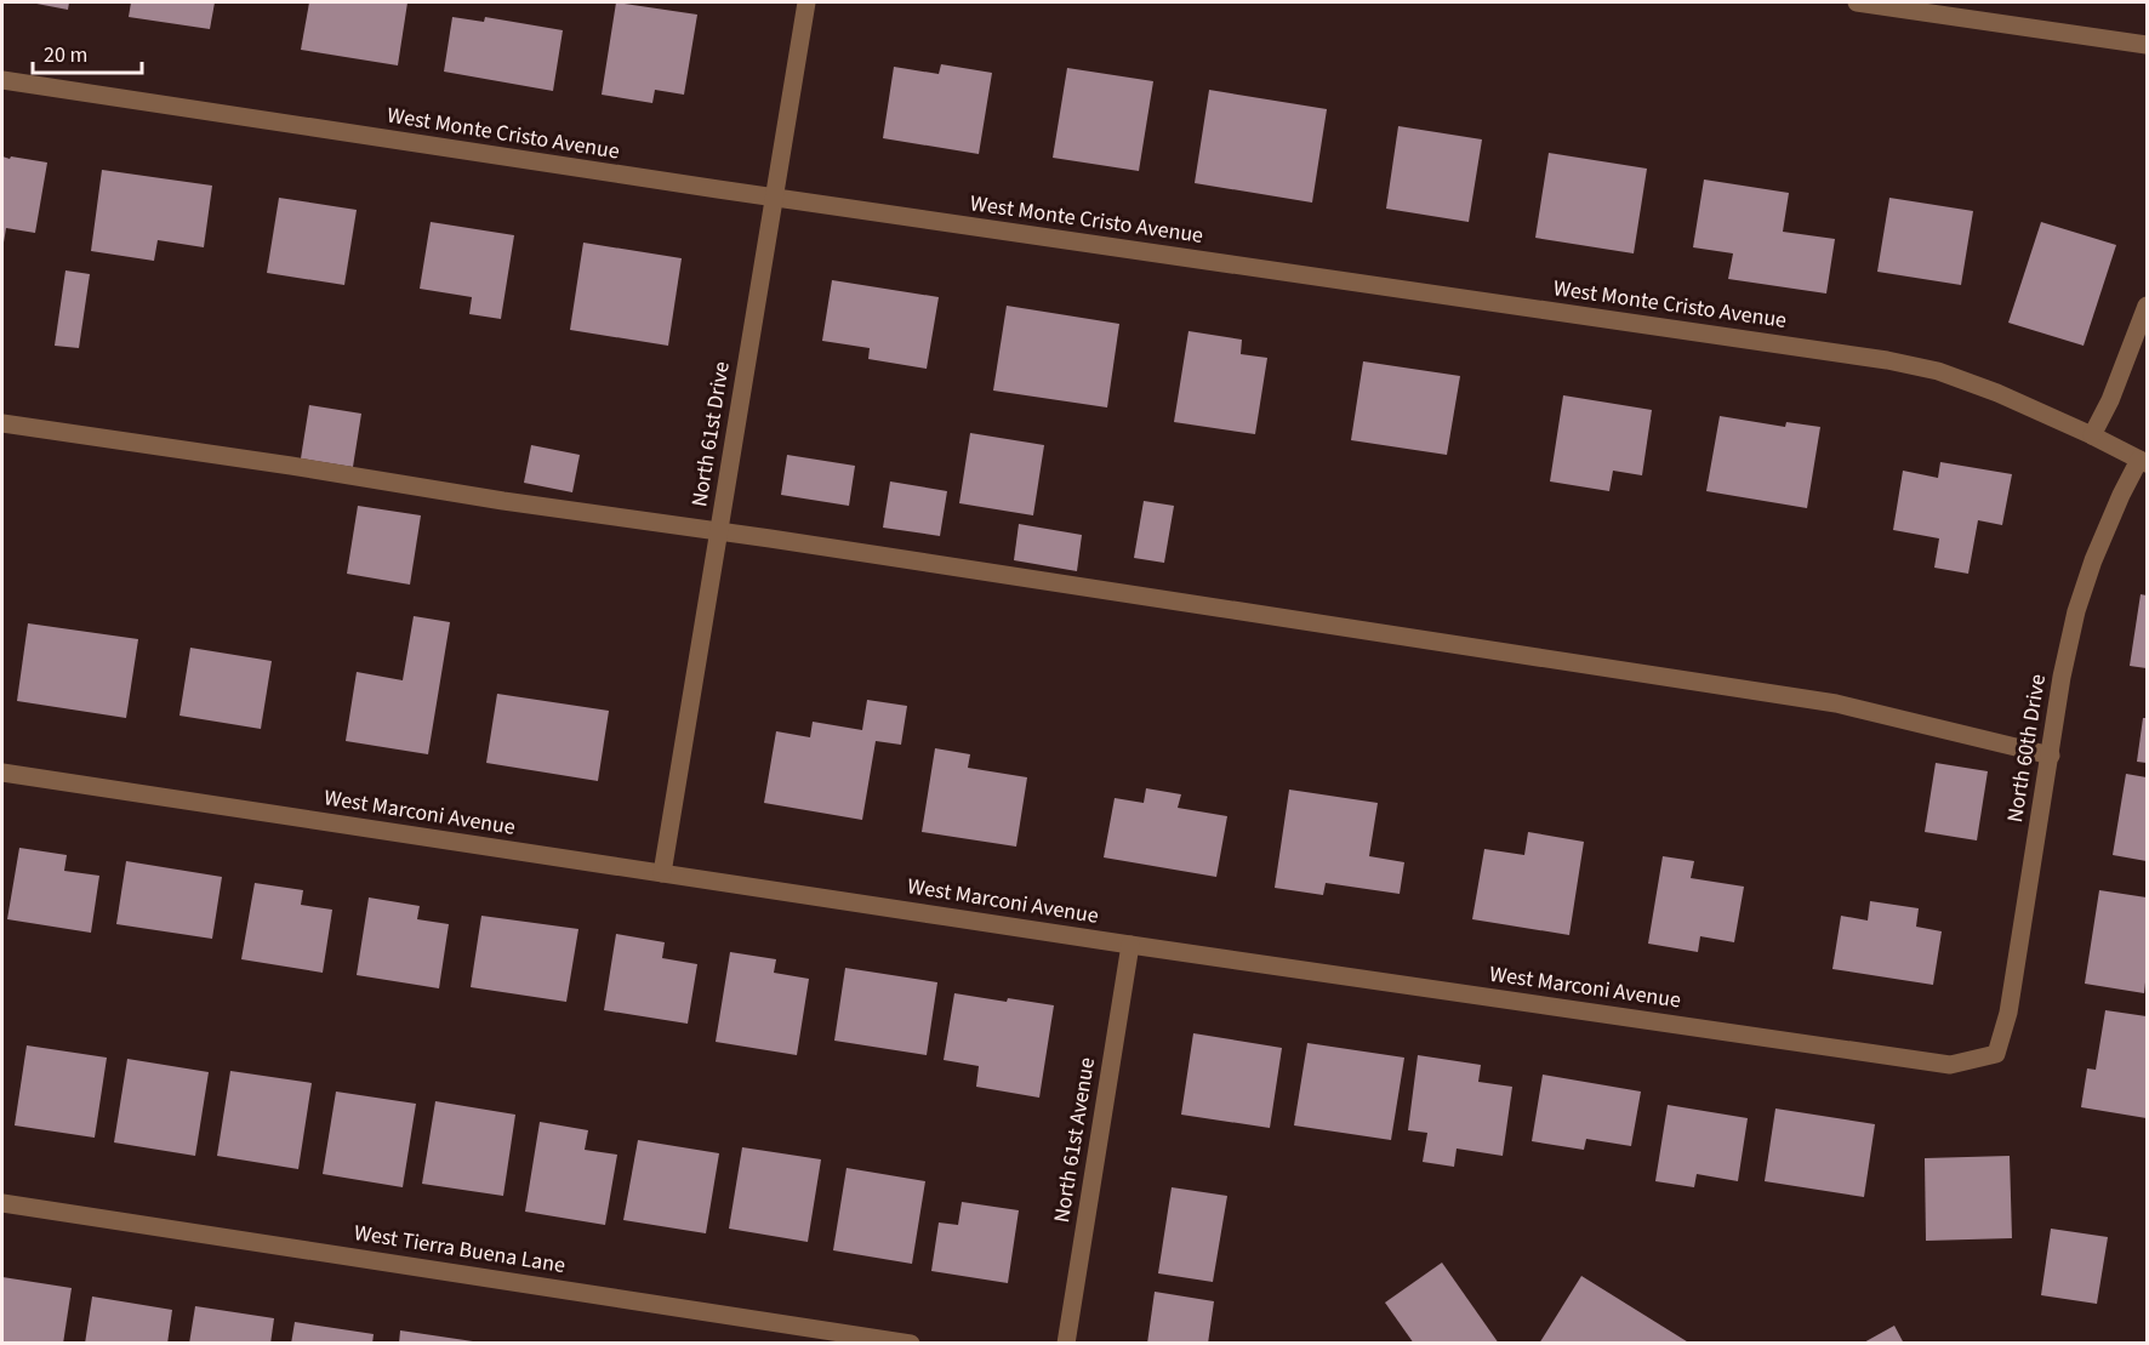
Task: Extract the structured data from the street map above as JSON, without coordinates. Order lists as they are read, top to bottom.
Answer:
{
  "streets": {
    "street": [
      "West Monte Cristo Avenue",
      "North 61st Drive",
      "North 60th Drive",
      "West Marconi Avenue",
      "North 61st Avenue",
      "West Tierra Buena Lane"
    ]
  },
  "crossings": [
    ["West Monte Cristo Avenue", "North 61st Drive"],
    ["West Monte Cristo Avenue", "North 60th Drive"],
    ["North 61st Drive", "West Marconi Avenue"],
    ["North 60th Drive", "West Marconi Avenue"],
    ["West Marconi Avenue", "North 61st Avenue"]
  ],
  "scale_bar": "20 m"
}
